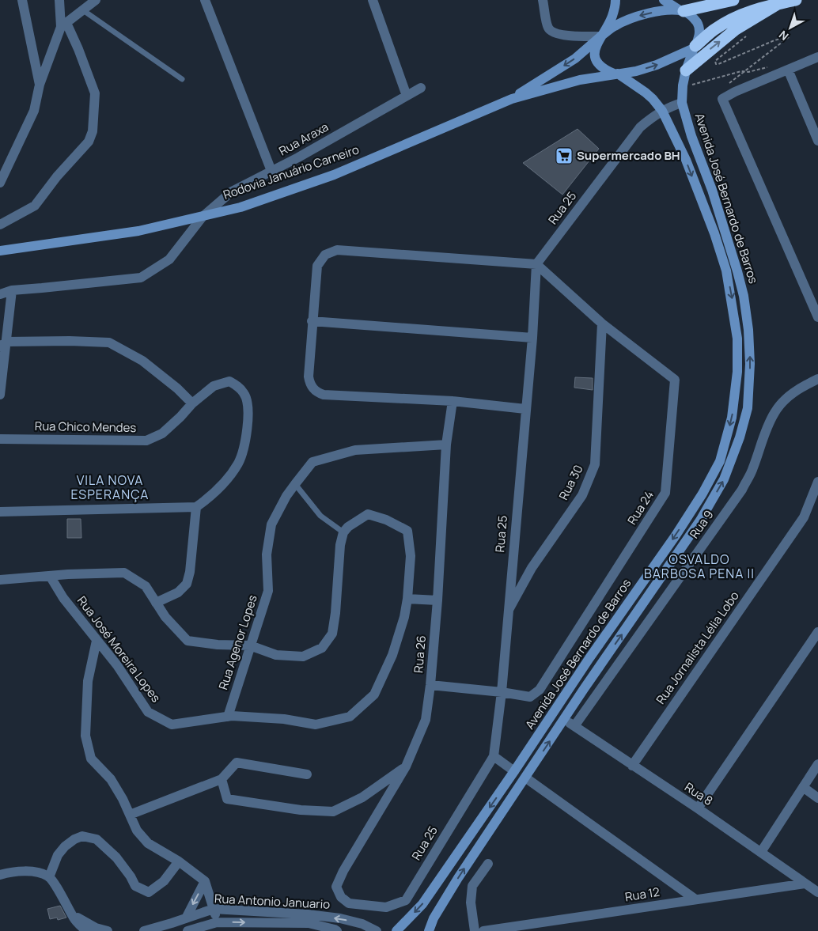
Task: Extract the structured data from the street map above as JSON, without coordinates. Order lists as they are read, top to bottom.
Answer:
{
  "streets": {
    "highway": ["Rodovia Januário Carneiro"],
    "main road": ["Avenida José Bernardo de Barros"],
    "street": [
      "Rua Araxa",
      "Rua 25",
      "Rua Chico Mendes",
      "Rua 30",
      "Rua 24",
      "Rua 9",
      "Rua Agenor Lopes",
      "Rua Jornalista Lélia Lobo",
      "Rua José Moreira Lopes",
      "Rua 26",
      "Rua 8",
      "Rua 12",
      "Rua Antonio Januario"
    ]
  },
  "crossings": [
    ["Rua Araxa", "Rodovia Januário Carneiro"],
    ["Rodovia Januário Carneiro", "Avenida José Bernardo de Barros"],
    ["Avenida José Bernardo de Barros", "Rua 25"],
    ["Avenida José Bernardo de Barros", "Rua 8"],
    ["Rua 25", "Rua 30"],
    ["Rua 25", "Rua 24"],
    ["Rua 25", "Rua 26"],
    ["Rua 30", "Rua 24"],
    ["Rua 24", "Rua 26"],
    ["Rua 9", "Rua 8"],
    ["Rua Agenor Lopes", "Rua José Moreira Lopes"],
    ["Rua Agenor Lopes", "Rua 26"],
    ["Rua Jornalista Lélia Lobo", "Rua 8"],
    ["Rua José Moreira Lopes", "Rua Antonio Januario"],
    ["Rua 8", "Rua 12"]
  ],
  "districts": ["VILA NOVA ESPERANÇA", "OSVALDO BARBOSA PENA II"],
  "places": {
    "supermarket": ["Supermercado BH"]
  },
  "north": "bottom left"
}
